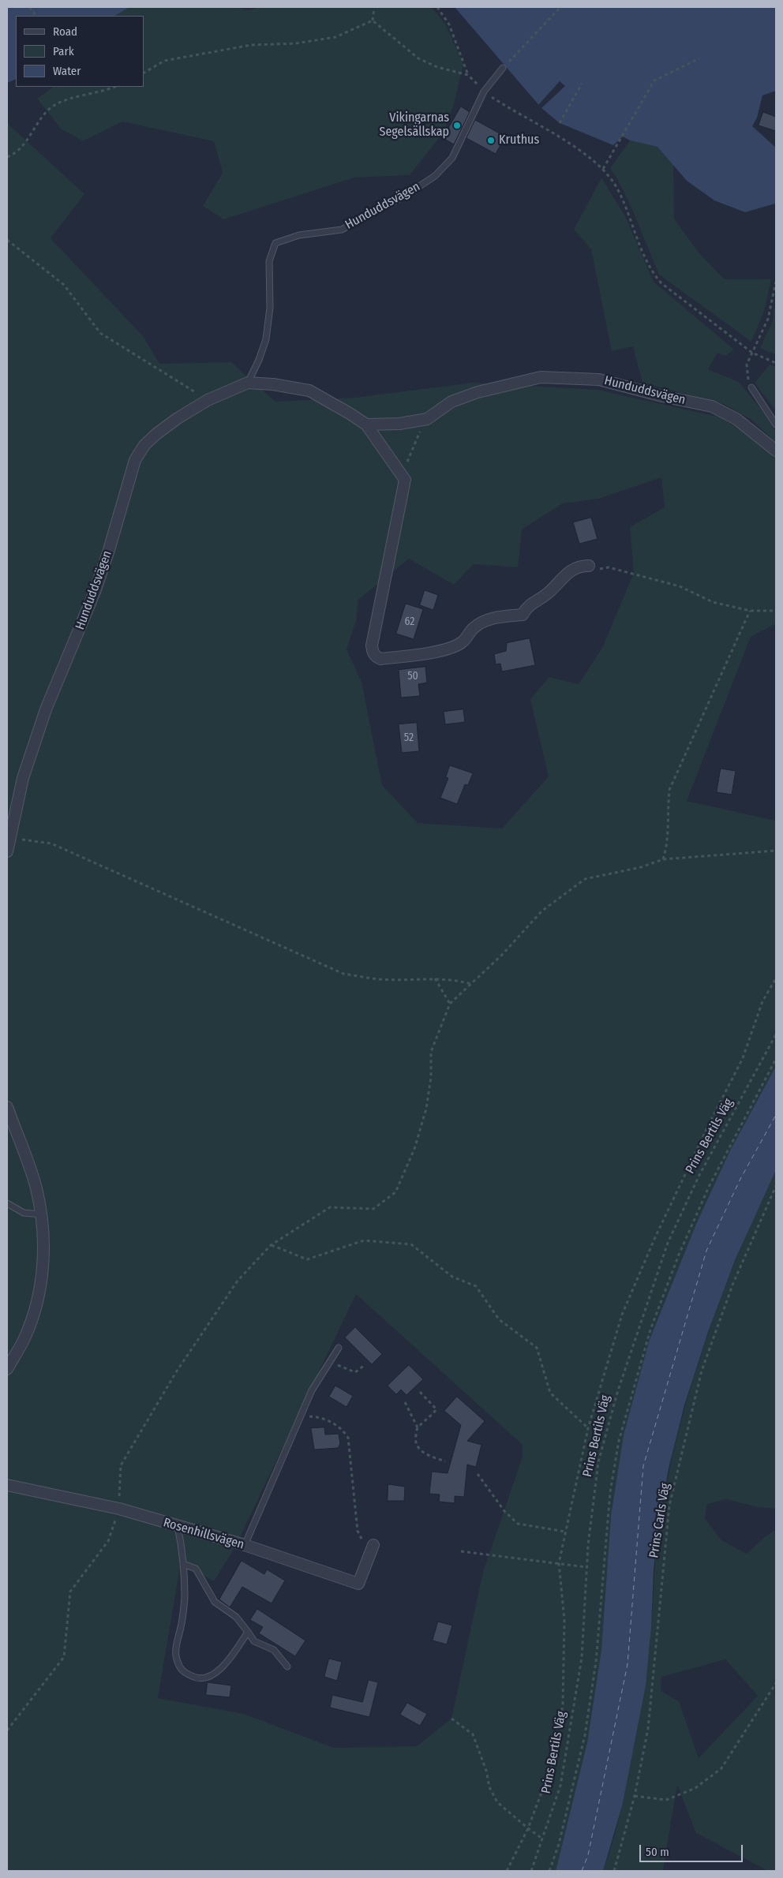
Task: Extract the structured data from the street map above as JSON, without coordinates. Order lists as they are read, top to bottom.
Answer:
{
  "streets": {
    "street": ["Hunduddsvägen", "Rosenhillsvägen"],
    "path": ["Prins Bertils Väg", "Prins Carls Väg"]
  },
  "places": ["Vikingarnas Segelsällskap", "Kruthus"],
  "house_numbers": ["62", "50", "52"],
  "legend": ["Road", "Park", "Water"],
  "scale_bar": "50 m"
}
